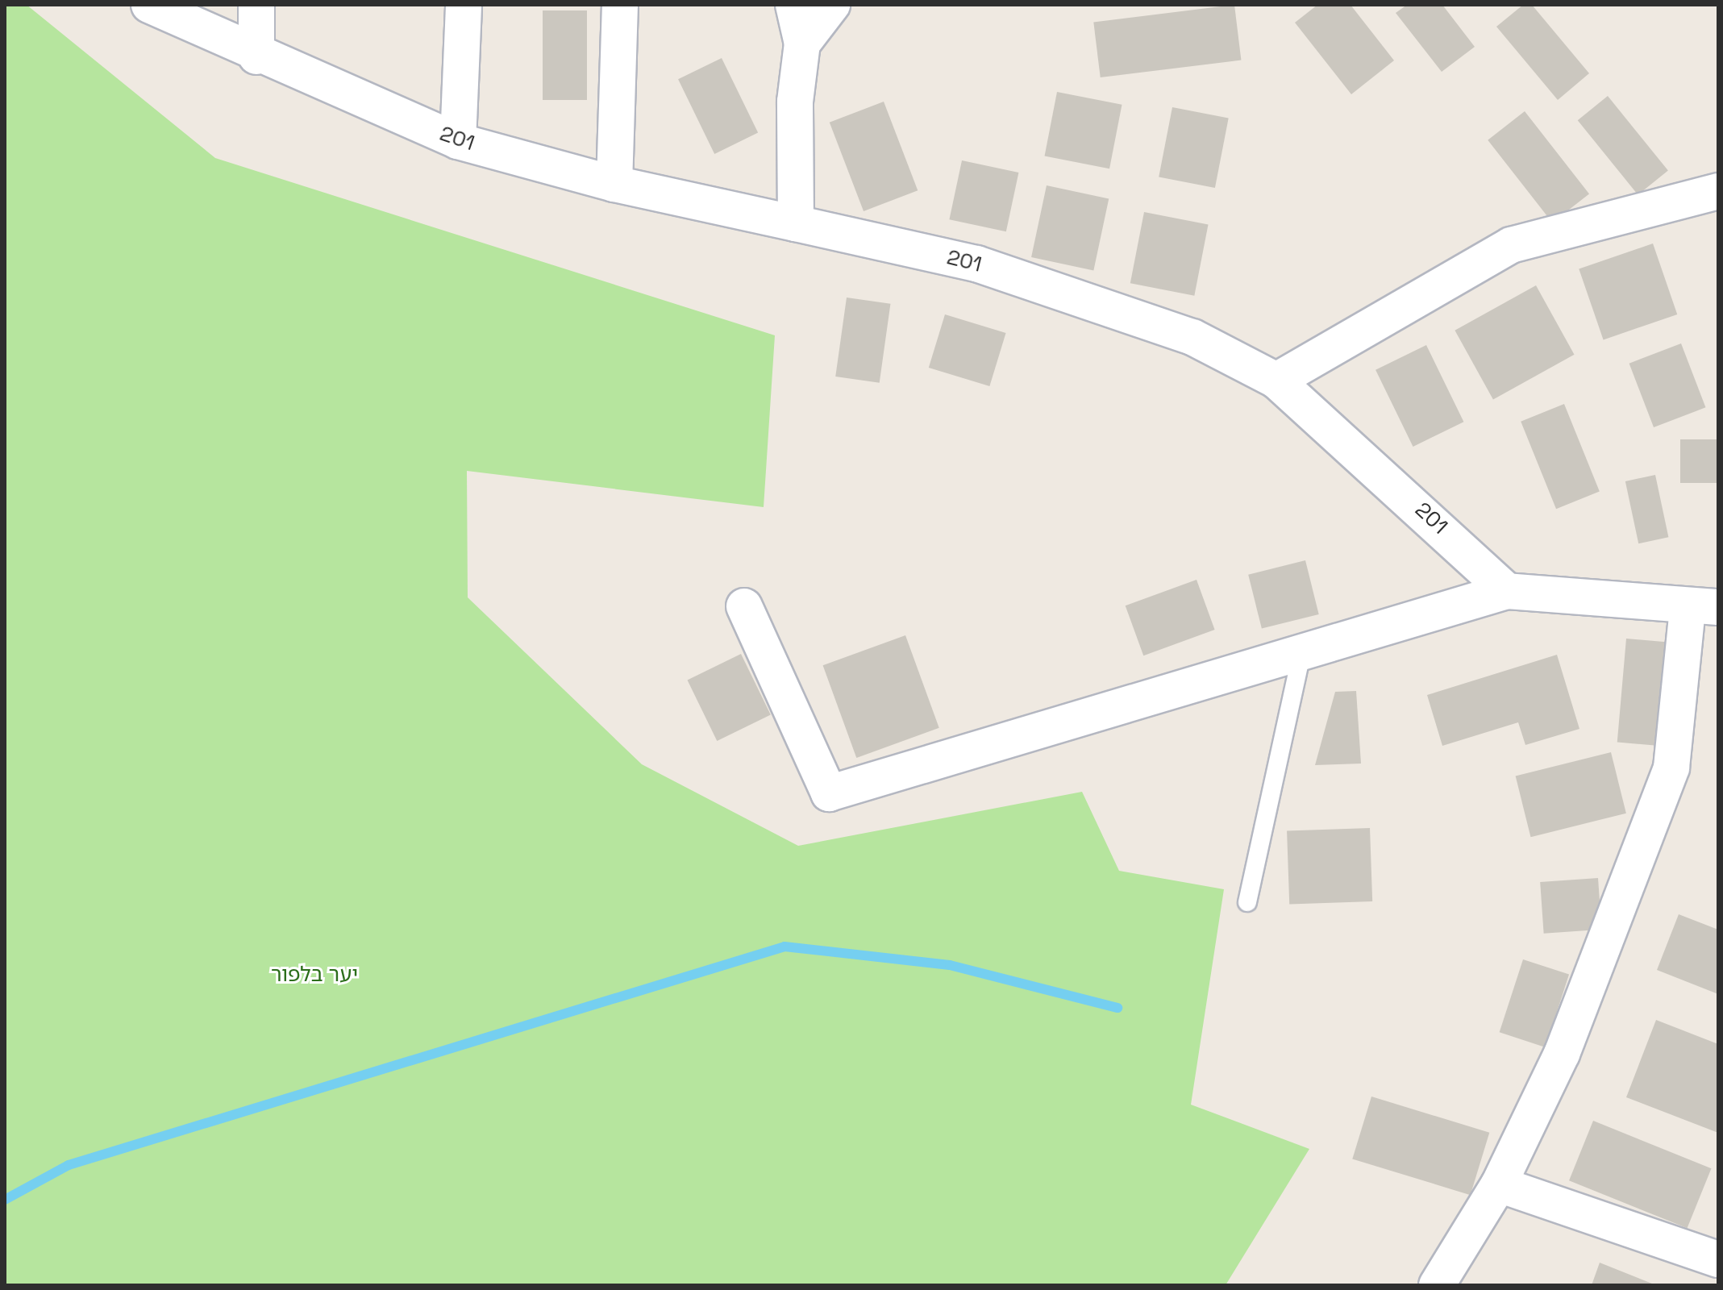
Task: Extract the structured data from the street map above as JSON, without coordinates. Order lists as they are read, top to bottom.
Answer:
{
  "streets": {
    "street": ["201"]
  },
  "parks": ["יער בלפור"]
}
